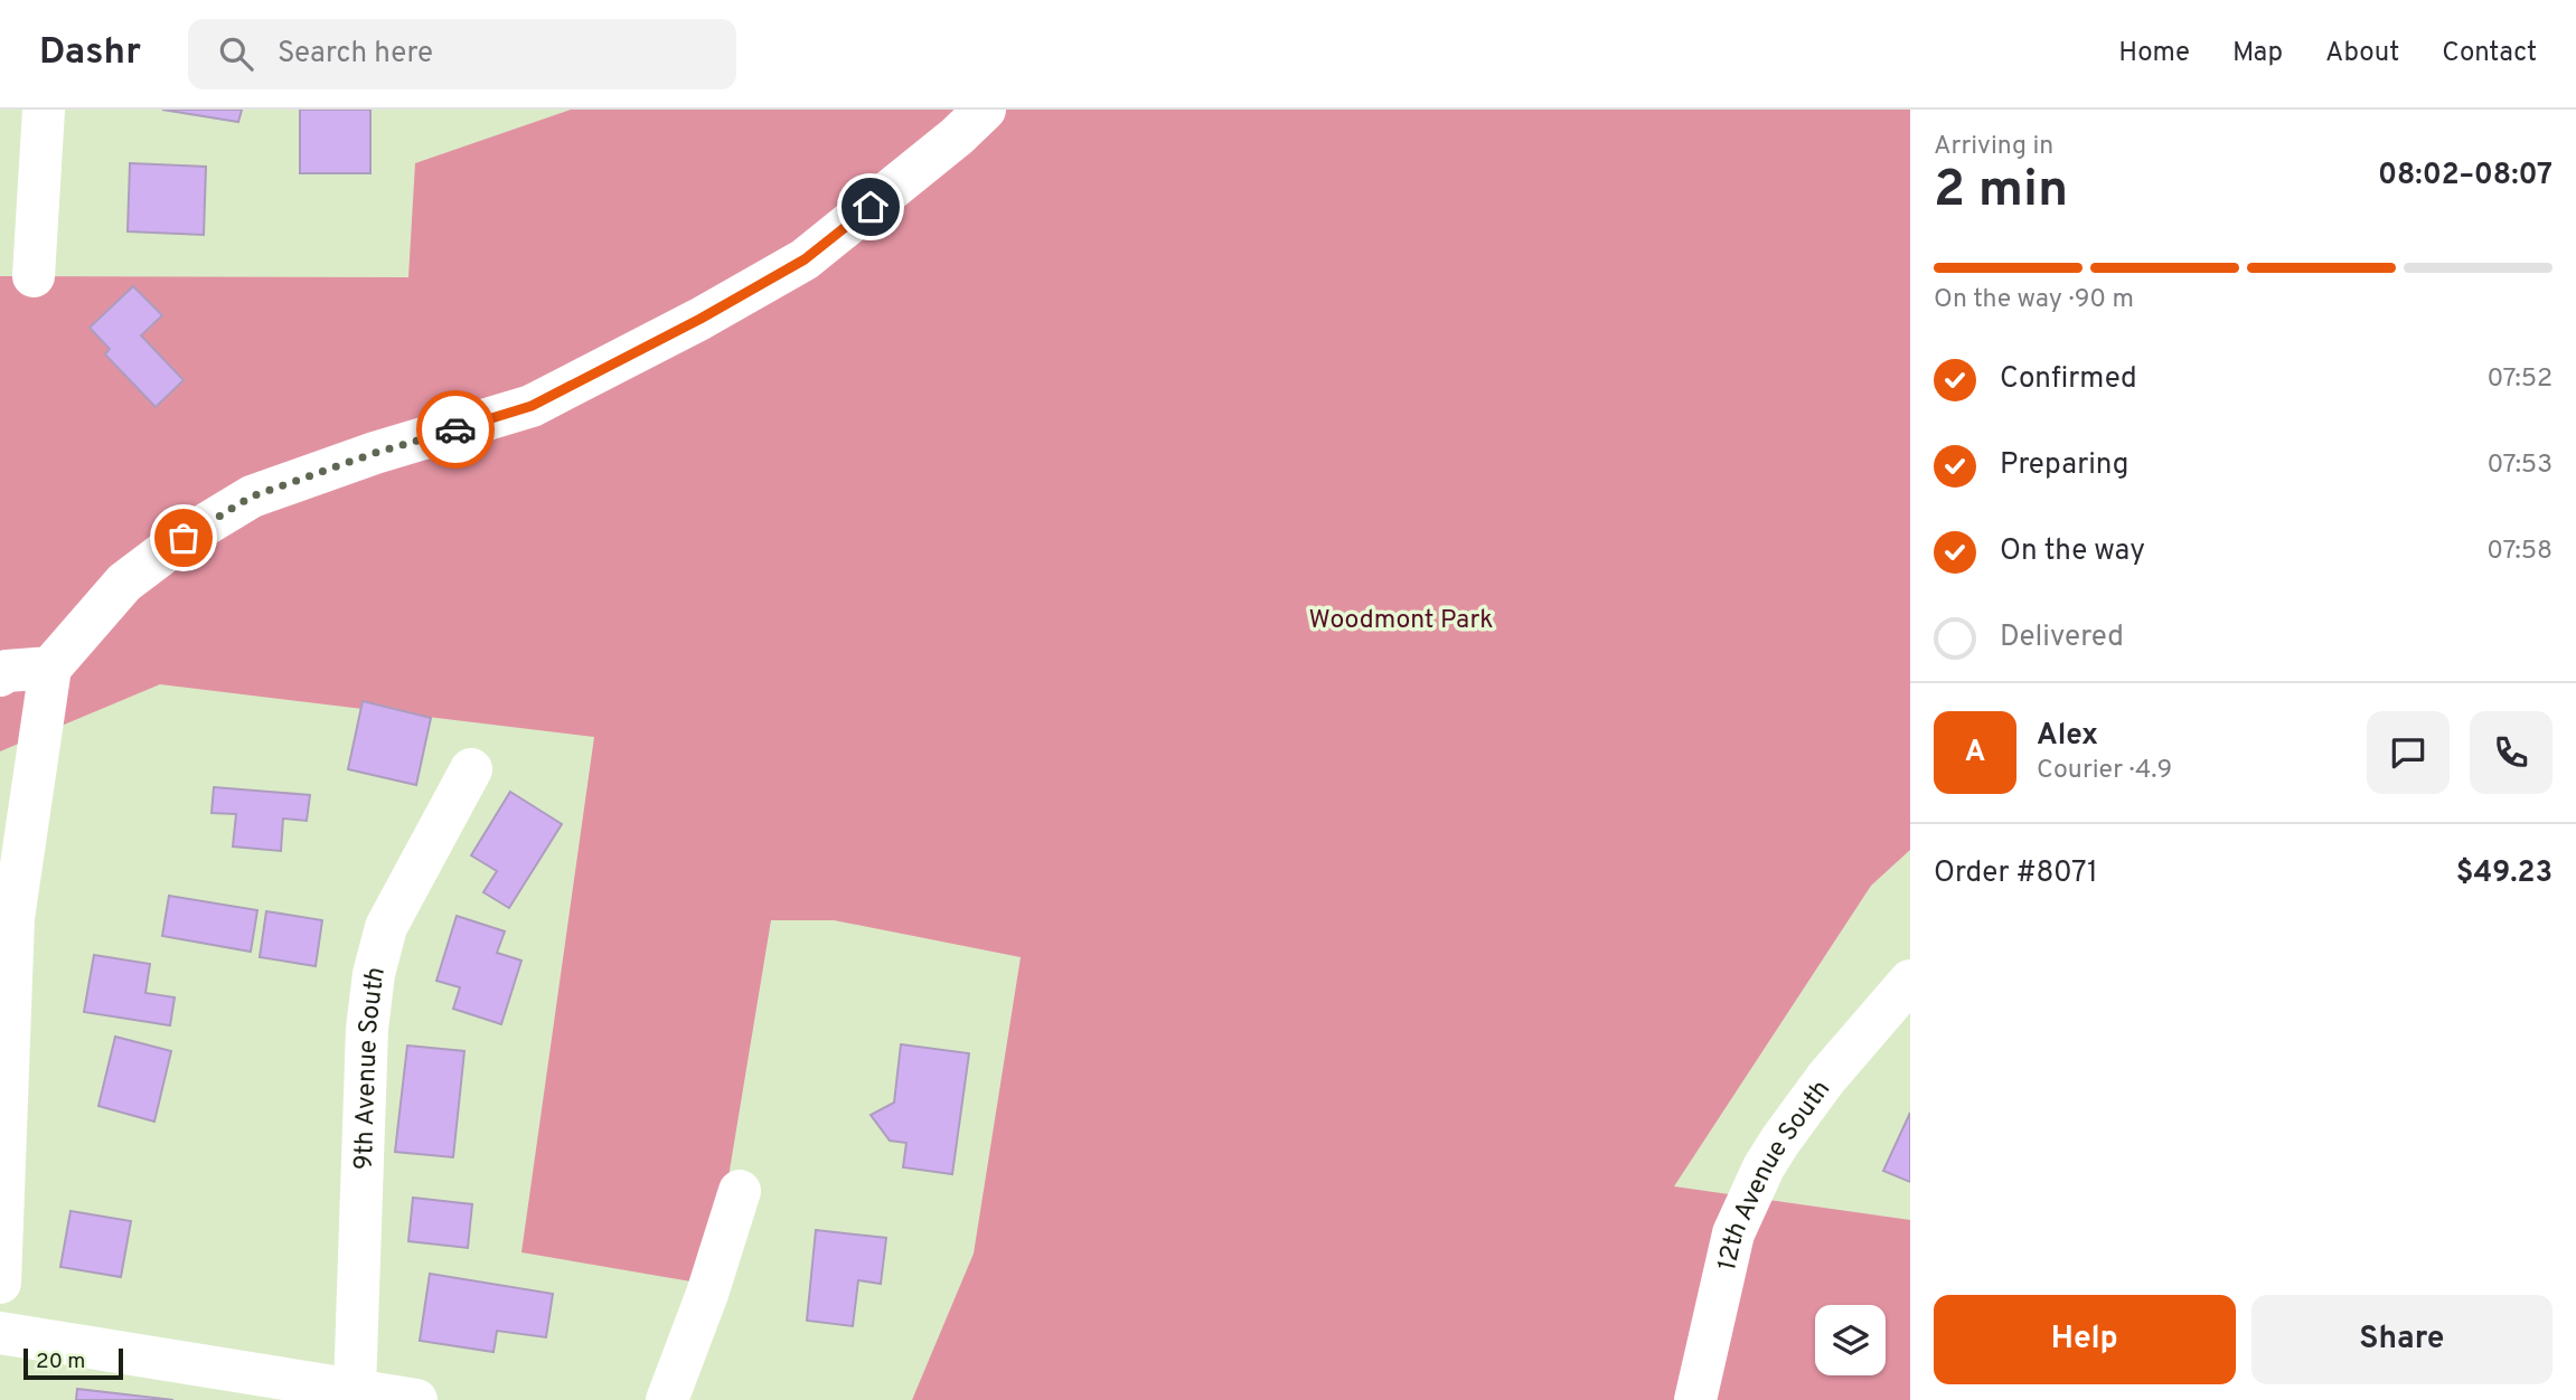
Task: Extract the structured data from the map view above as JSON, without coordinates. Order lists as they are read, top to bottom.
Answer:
{
  "streets": {
    "street": ["9th Avenue South", "12th Avenue South"]
  },
  "parks": ["Woodmont Park"],
  "scale_bar": "20 m",
  "page": {
    "header": "Dashr",
    "search": "Search here",
    "nav": [
      "Home",
      "Map",
      "About",
      "Contact"
    ],
    "heading": ["2 min", "Arriving in", "08:02–08:07"],
    "panel": [
      "Alex",
      "Courier · 4.9",
      "Order #8071",
      "$49.23"
    ],
    "bar": "On the way · 90 m",
    "list": [
      ["Confirmed", "07:52"],
      ["Preparing", "07:53"],
      ["On the way", "07:58"],
      "Delivered"
    ],
    "round": "A",
    "buttons": ["Help", "Share"],
    "scale": "20 m"
  }
}
